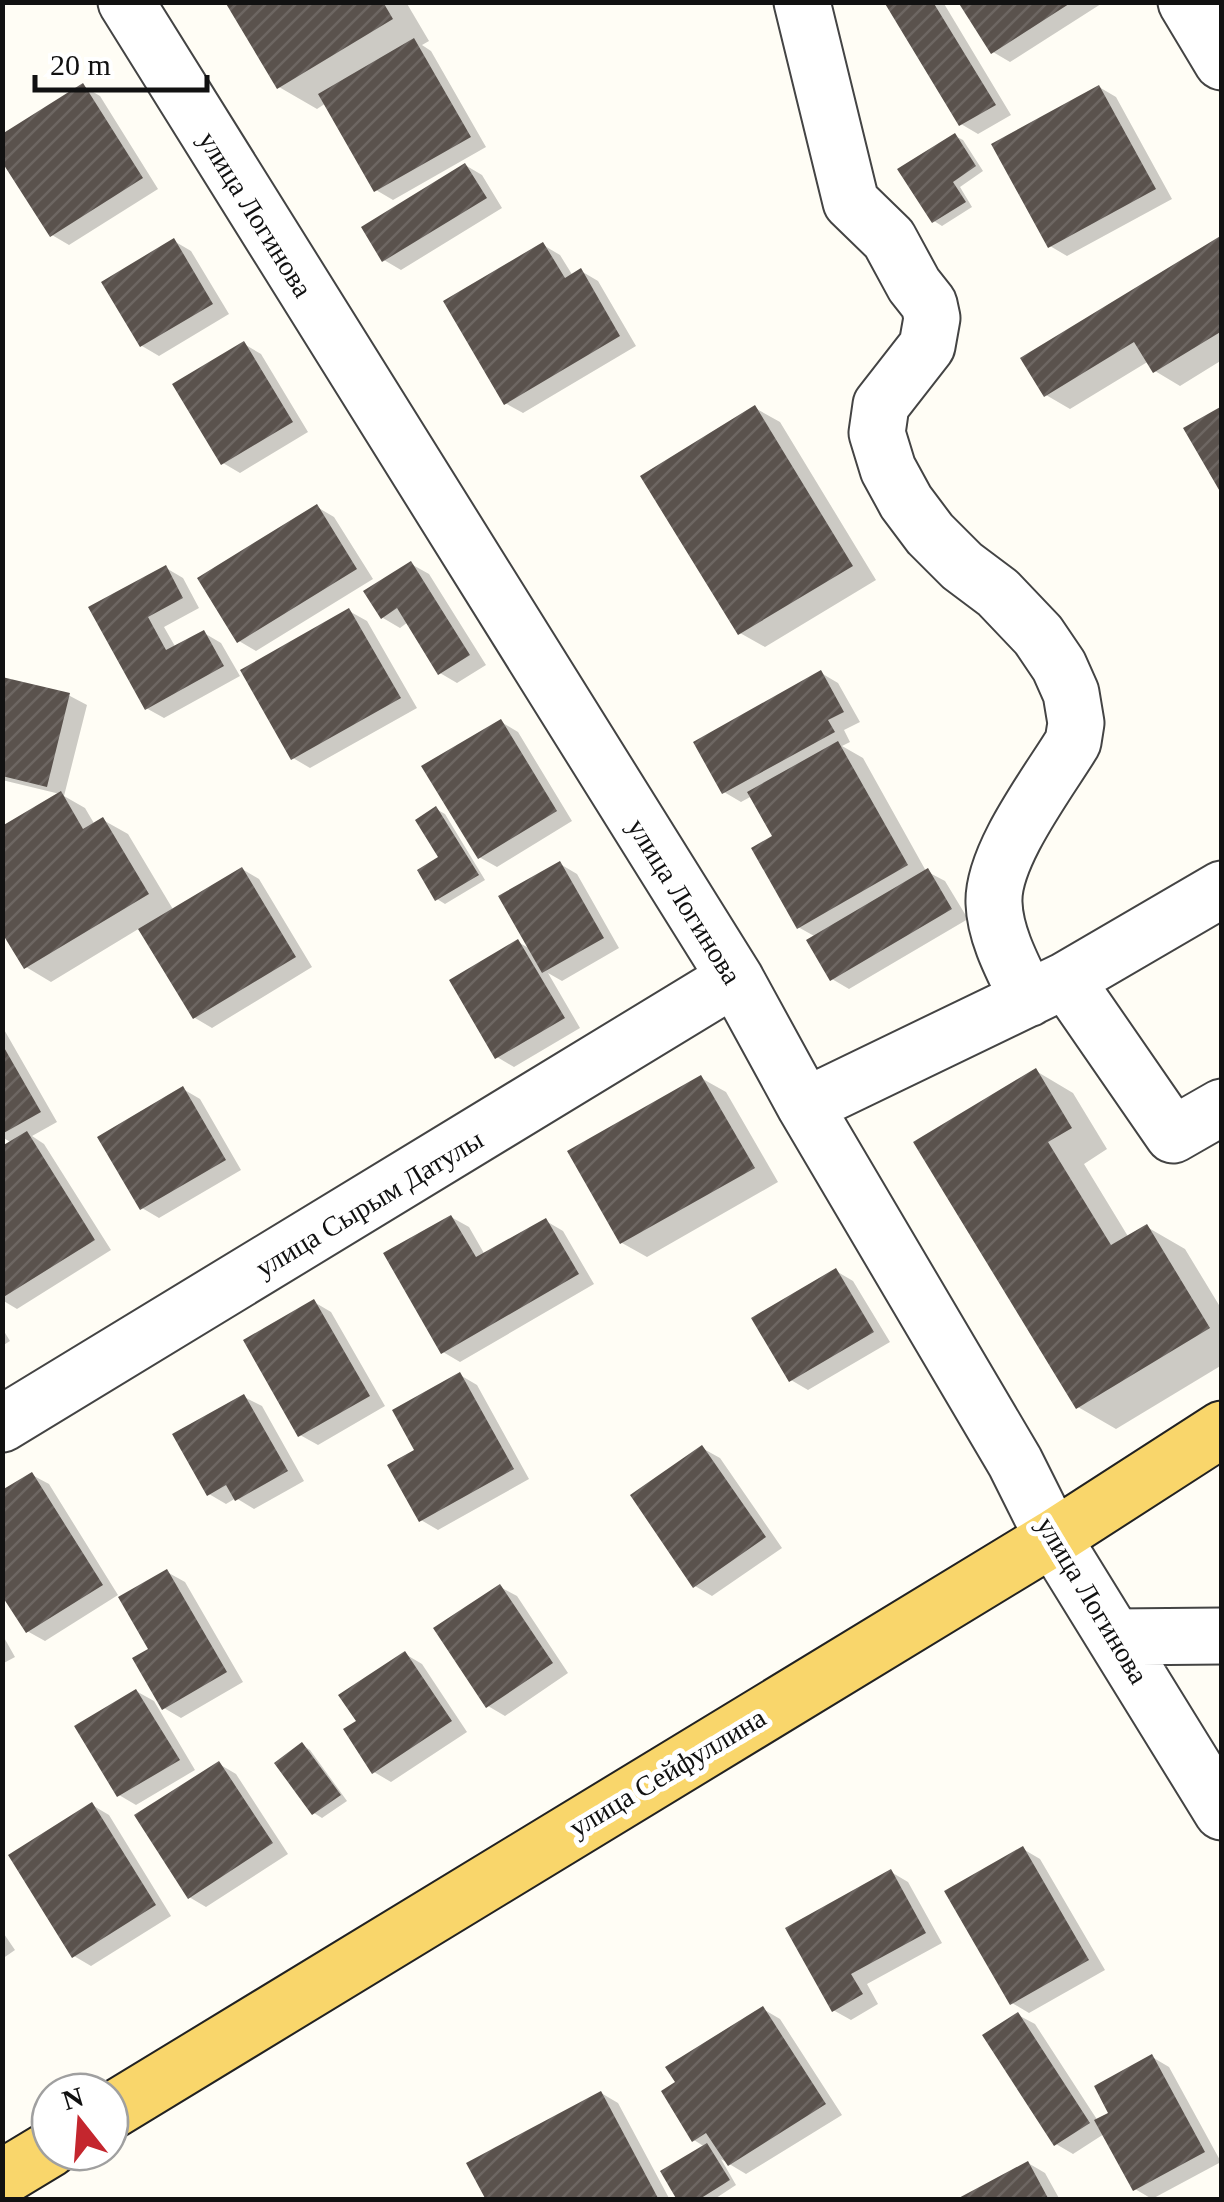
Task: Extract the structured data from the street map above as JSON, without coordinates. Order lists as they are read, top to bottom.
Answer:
{
  "streets": {
    "main road": ["улица Сейфуллина"],
    "street": ["улица Логинова", "улица Сырым Датулы"]
  },
  "crossings": [
    ["улица Логинова", "улица Сырым Датулы"],
    ["улица Логинова", "улица Сейфуллина"]
  ],
  "scale_bar": "20 m",
  "north": "top"
}
